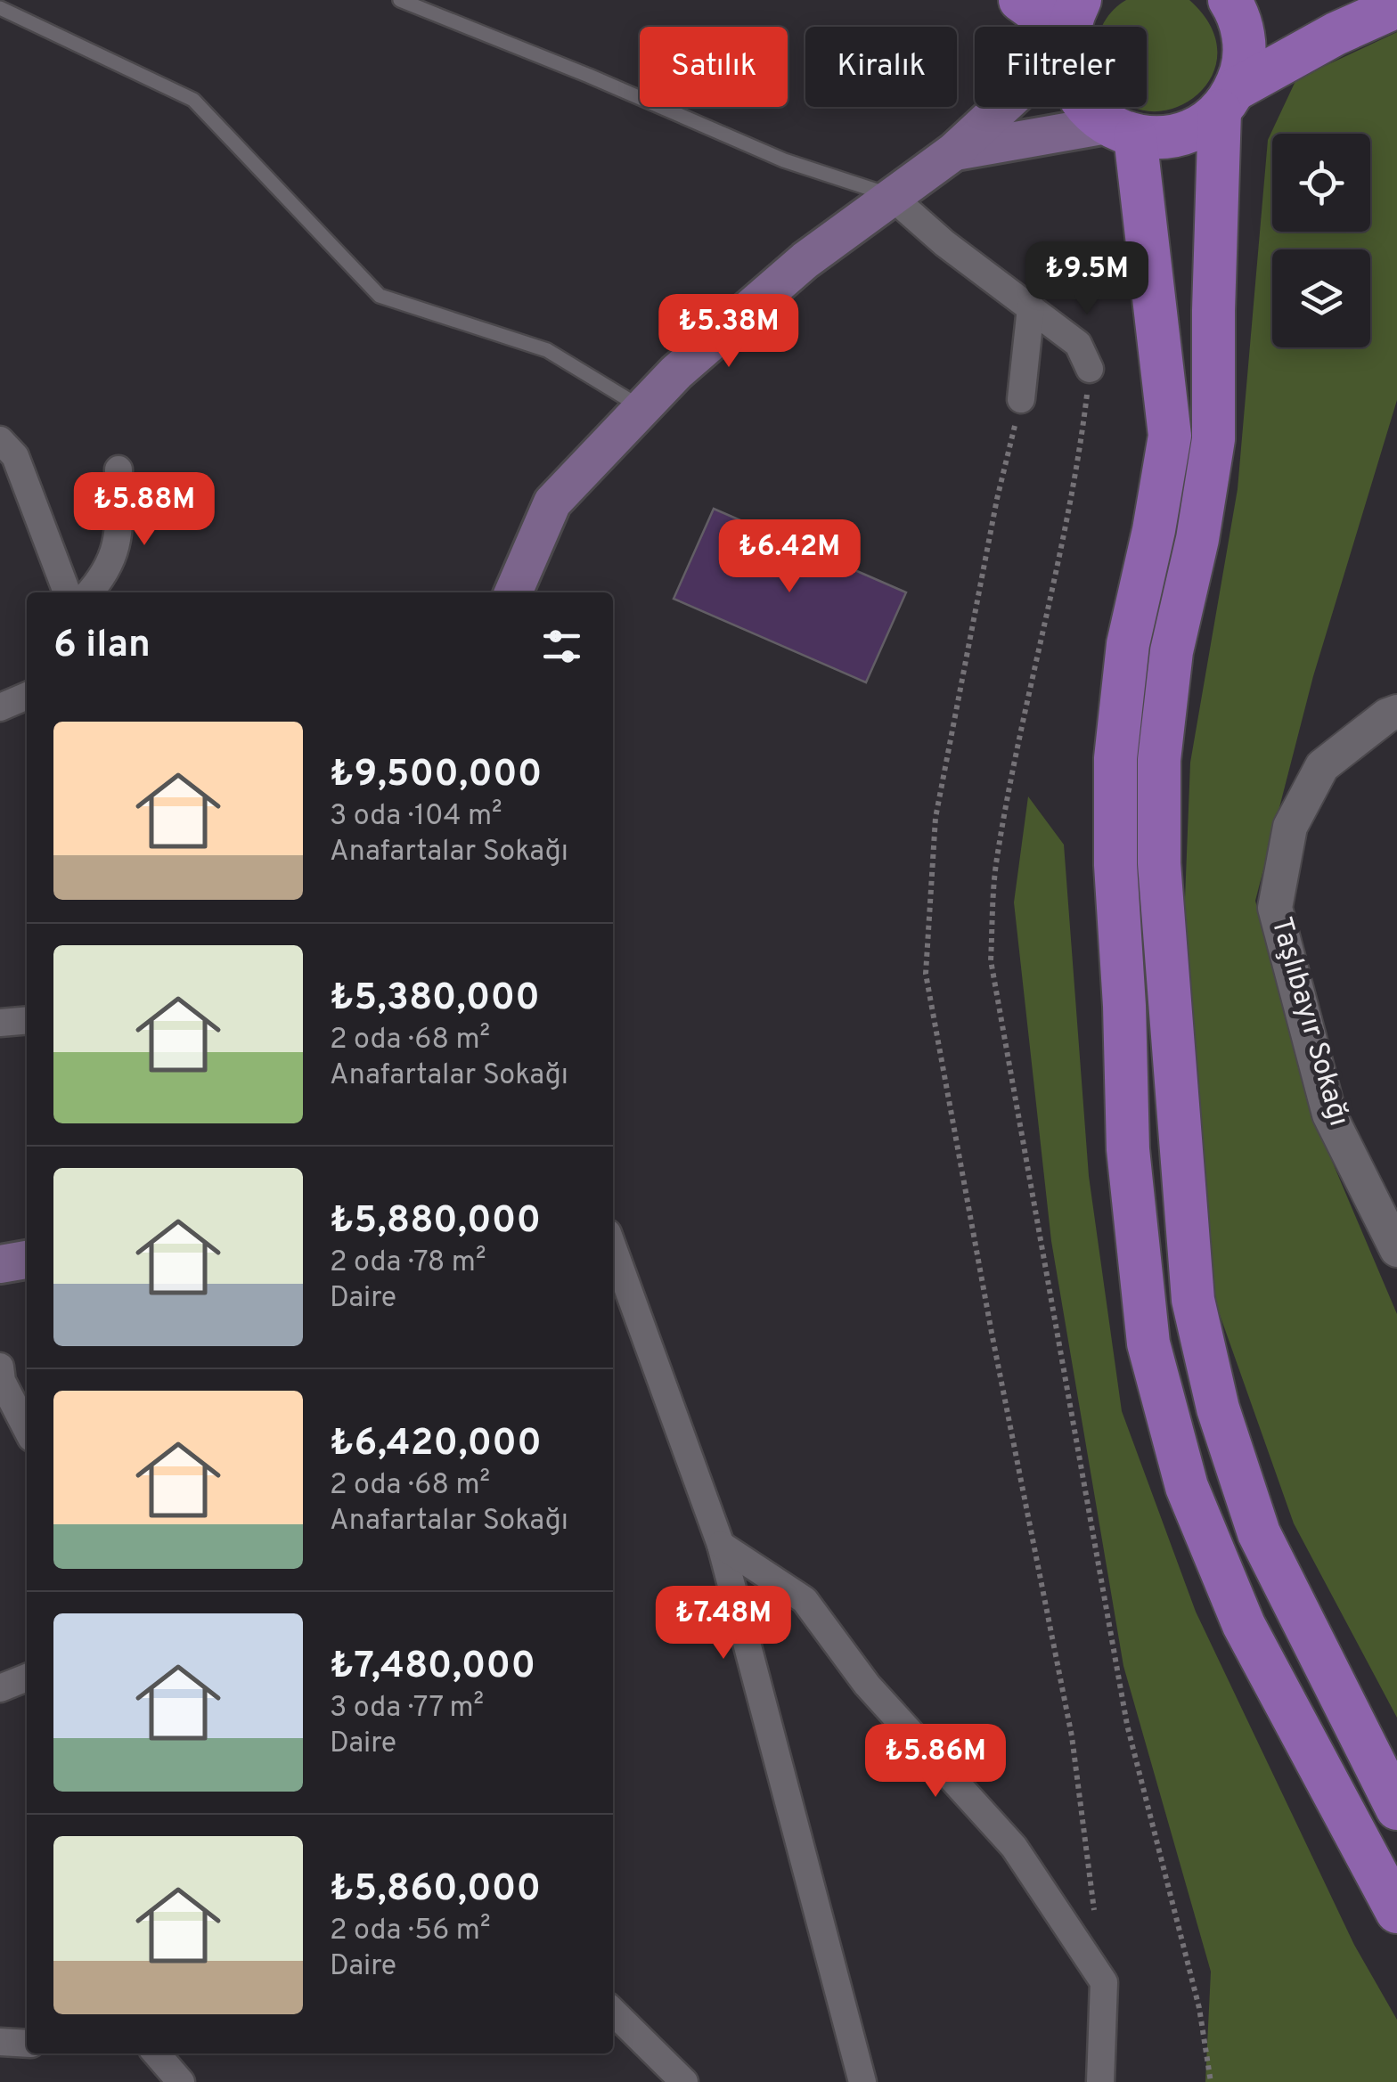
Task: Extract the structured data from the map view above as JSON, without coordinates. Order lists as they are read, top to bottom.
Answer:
{
  "streets": {
    "street": ["Taşlıbayır Sokağı"]
  },
  "page": {
    "chip": ["Satılık", "Kiralık", "Filtreler"],
    "price": [
      "₺9.5M",
      "₺5.38M",
      "₺5.88M",
      "₺6.42M",
      "₺7.48M",
      "₺5.86M"
    ],
    "heading": "6 ilan",
    "list": [
      {
        "name": "₺9,500,000",
        "note": "3 oda · 104 m² · Anafartalar Sokağı"
      },
      {
        "name": "₺5,380,000",
        "note": "2 oda · 68 m² · Anafartalar Sokağı"
      },
      {
        "name": "₺5,880,000",
        "note": "2 oda · 78 m² · Daire"
      },
      {
        "name": "₺6,420,000",
        "note": "2 oda · 68 m² · Anafartalar Sokağı"
      },
      {
        "name": "₺7,480,000",
        "note": "3 oda · 77 m² · Daire"
      },
      {
        "name": "₺5,860,000",
        "note": "2 oda · 56 m² · Daire"
      }
    ]
  }
}
